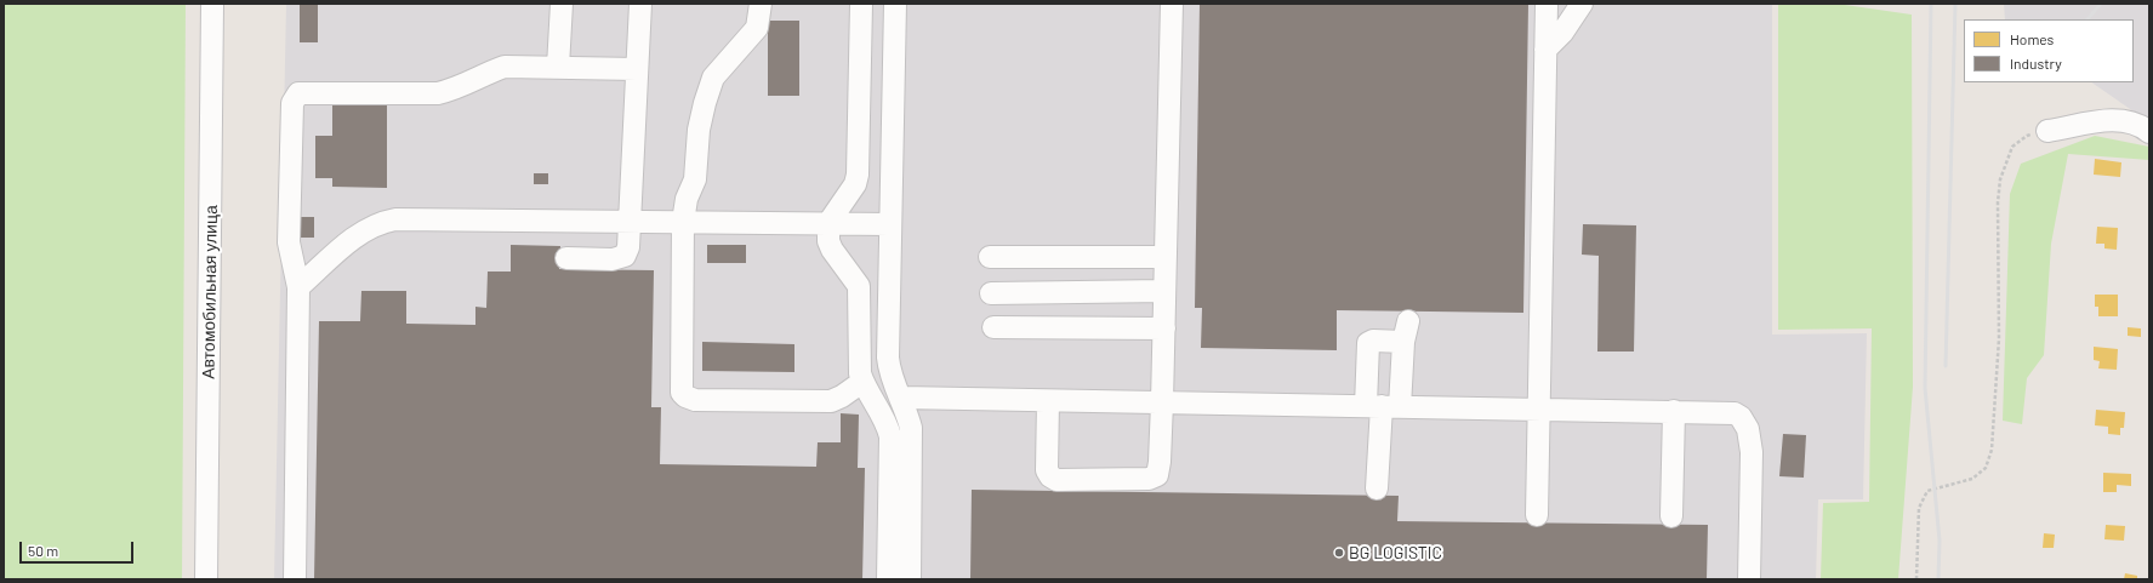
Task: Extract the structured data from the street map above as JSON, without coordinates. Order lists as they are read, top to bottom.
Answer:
{
  "streets": {
    "street": ["Автомобильная улица"]
  },
  "places": ["BG LOGISTIC"],
  "legend": ["Homes", "Industry"],
  "scale_bar": "50 m"
}
